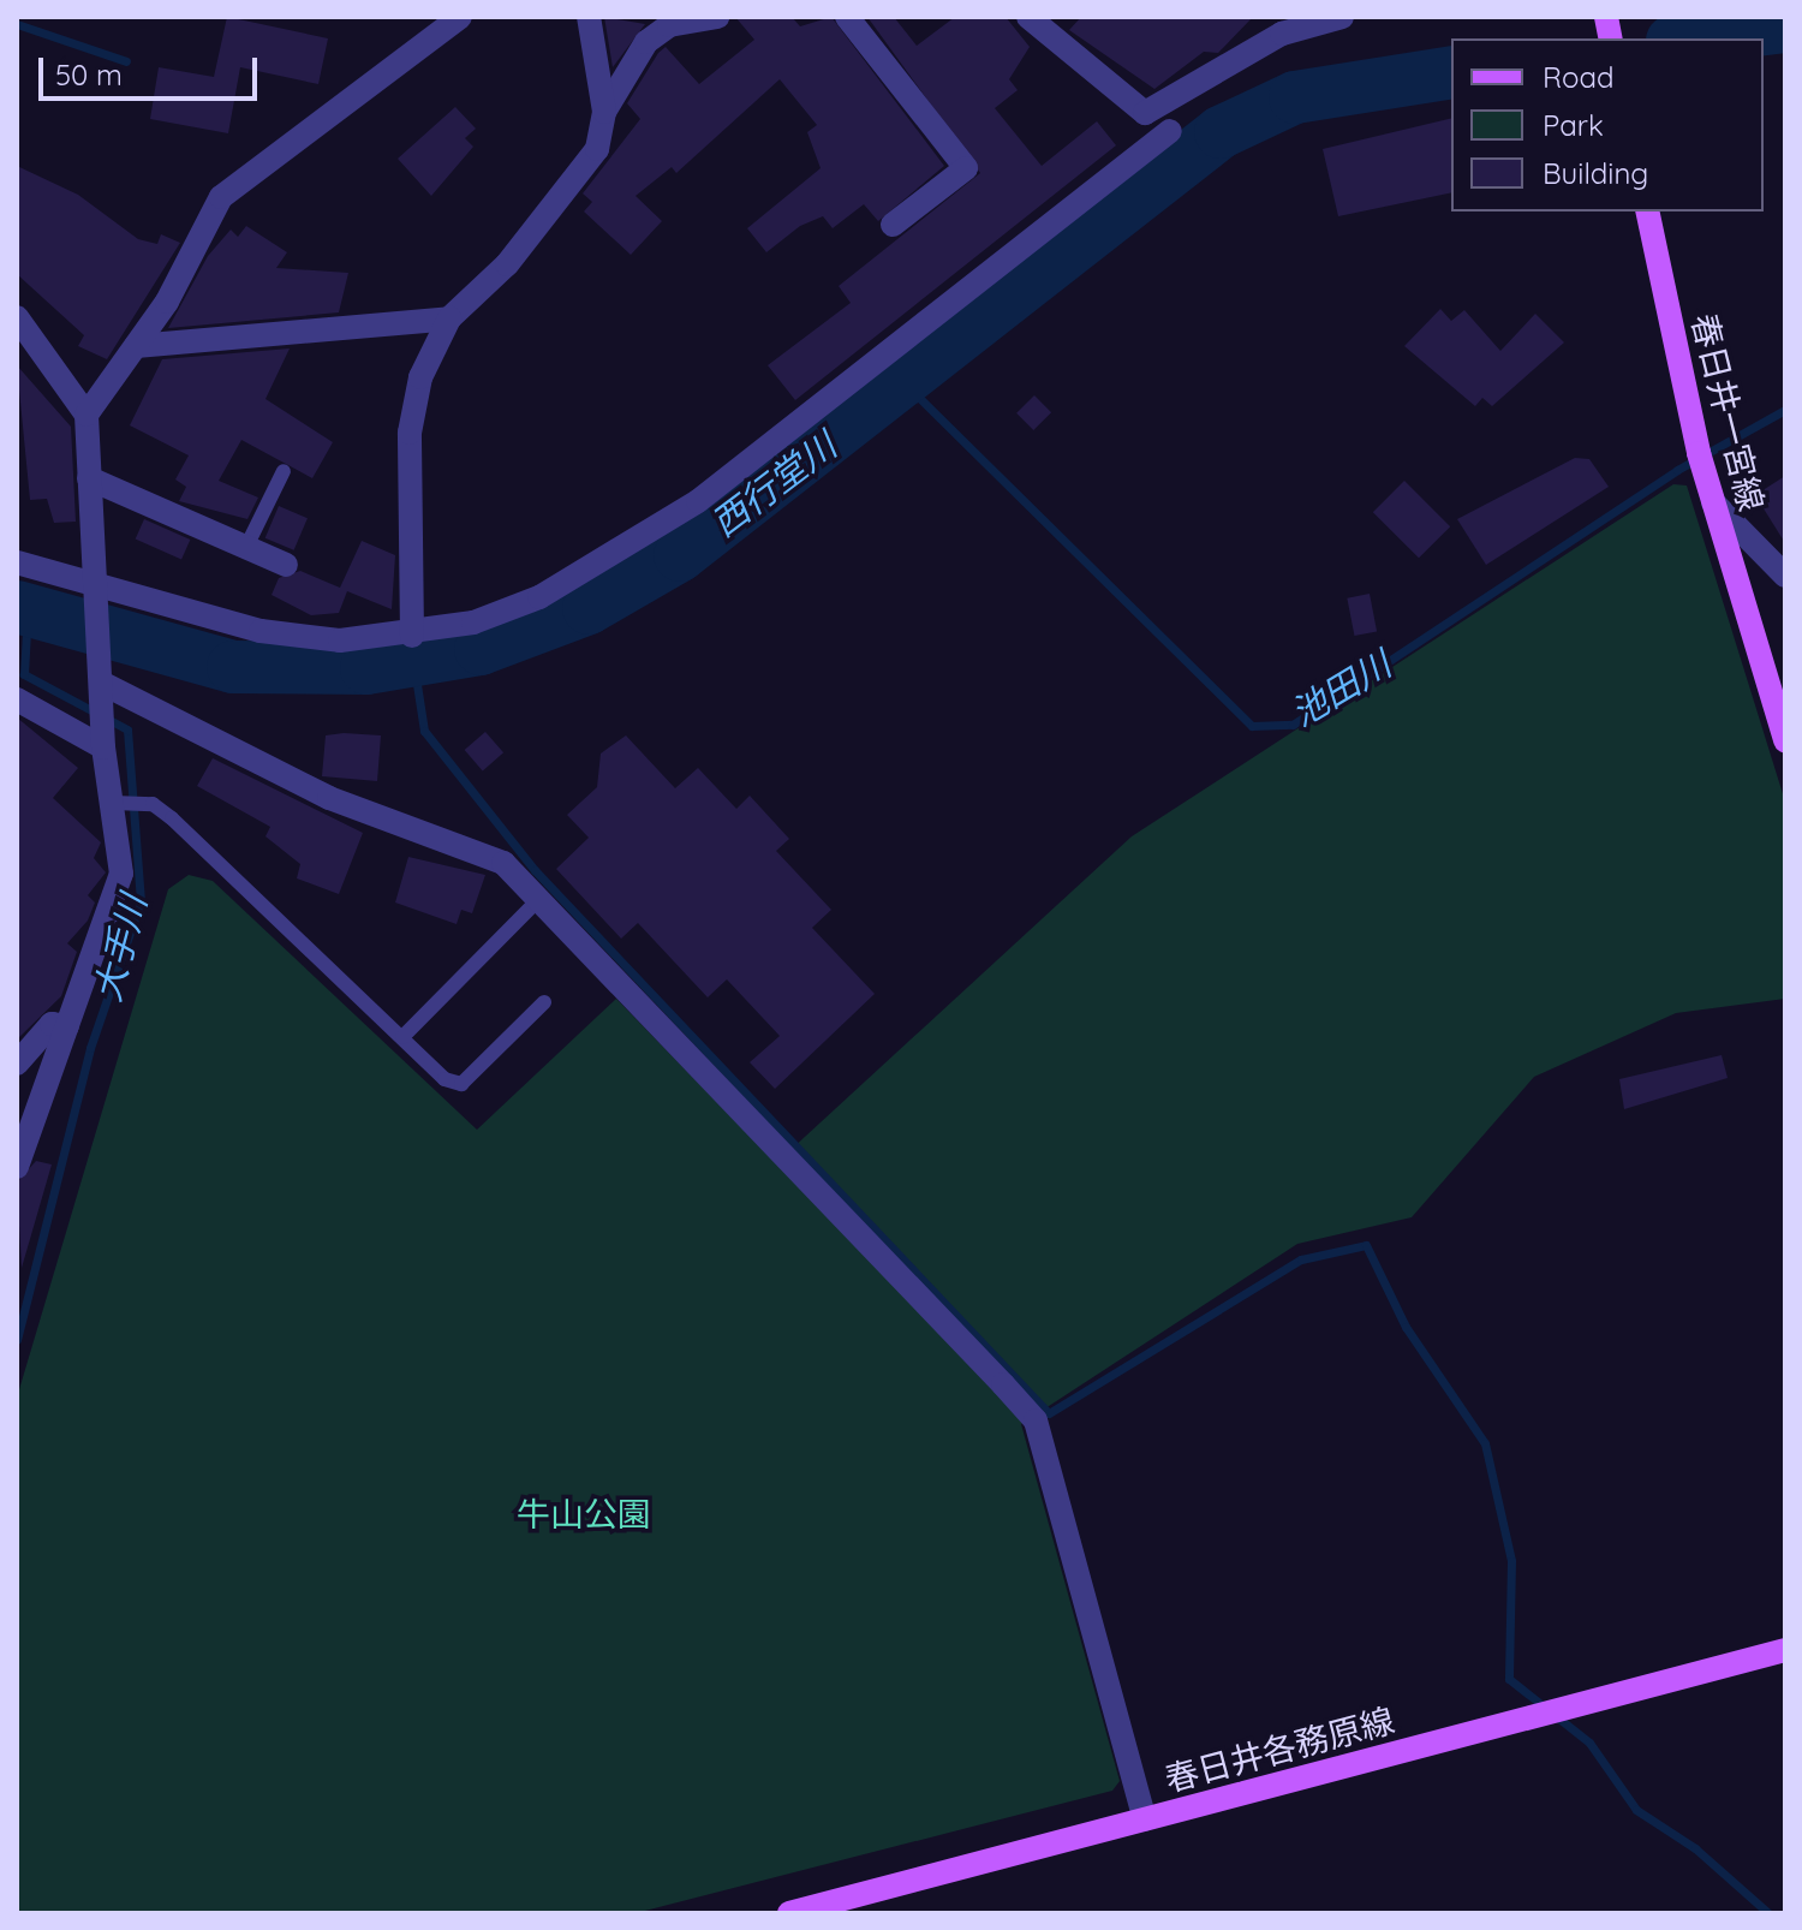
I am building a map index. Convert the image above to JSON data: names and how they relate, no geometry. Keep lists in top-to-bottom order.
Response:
{
  "streets": {
    "main road": ["春日井一宮線", "春日井各務原線"]
  },
  "water": ["西行堂川", "池田川", "大手川"],
  "parks": ["牛山公園"],
  "legend": ["Road", "Park", "Building"],
  "scale_bar": "50 m"
}
